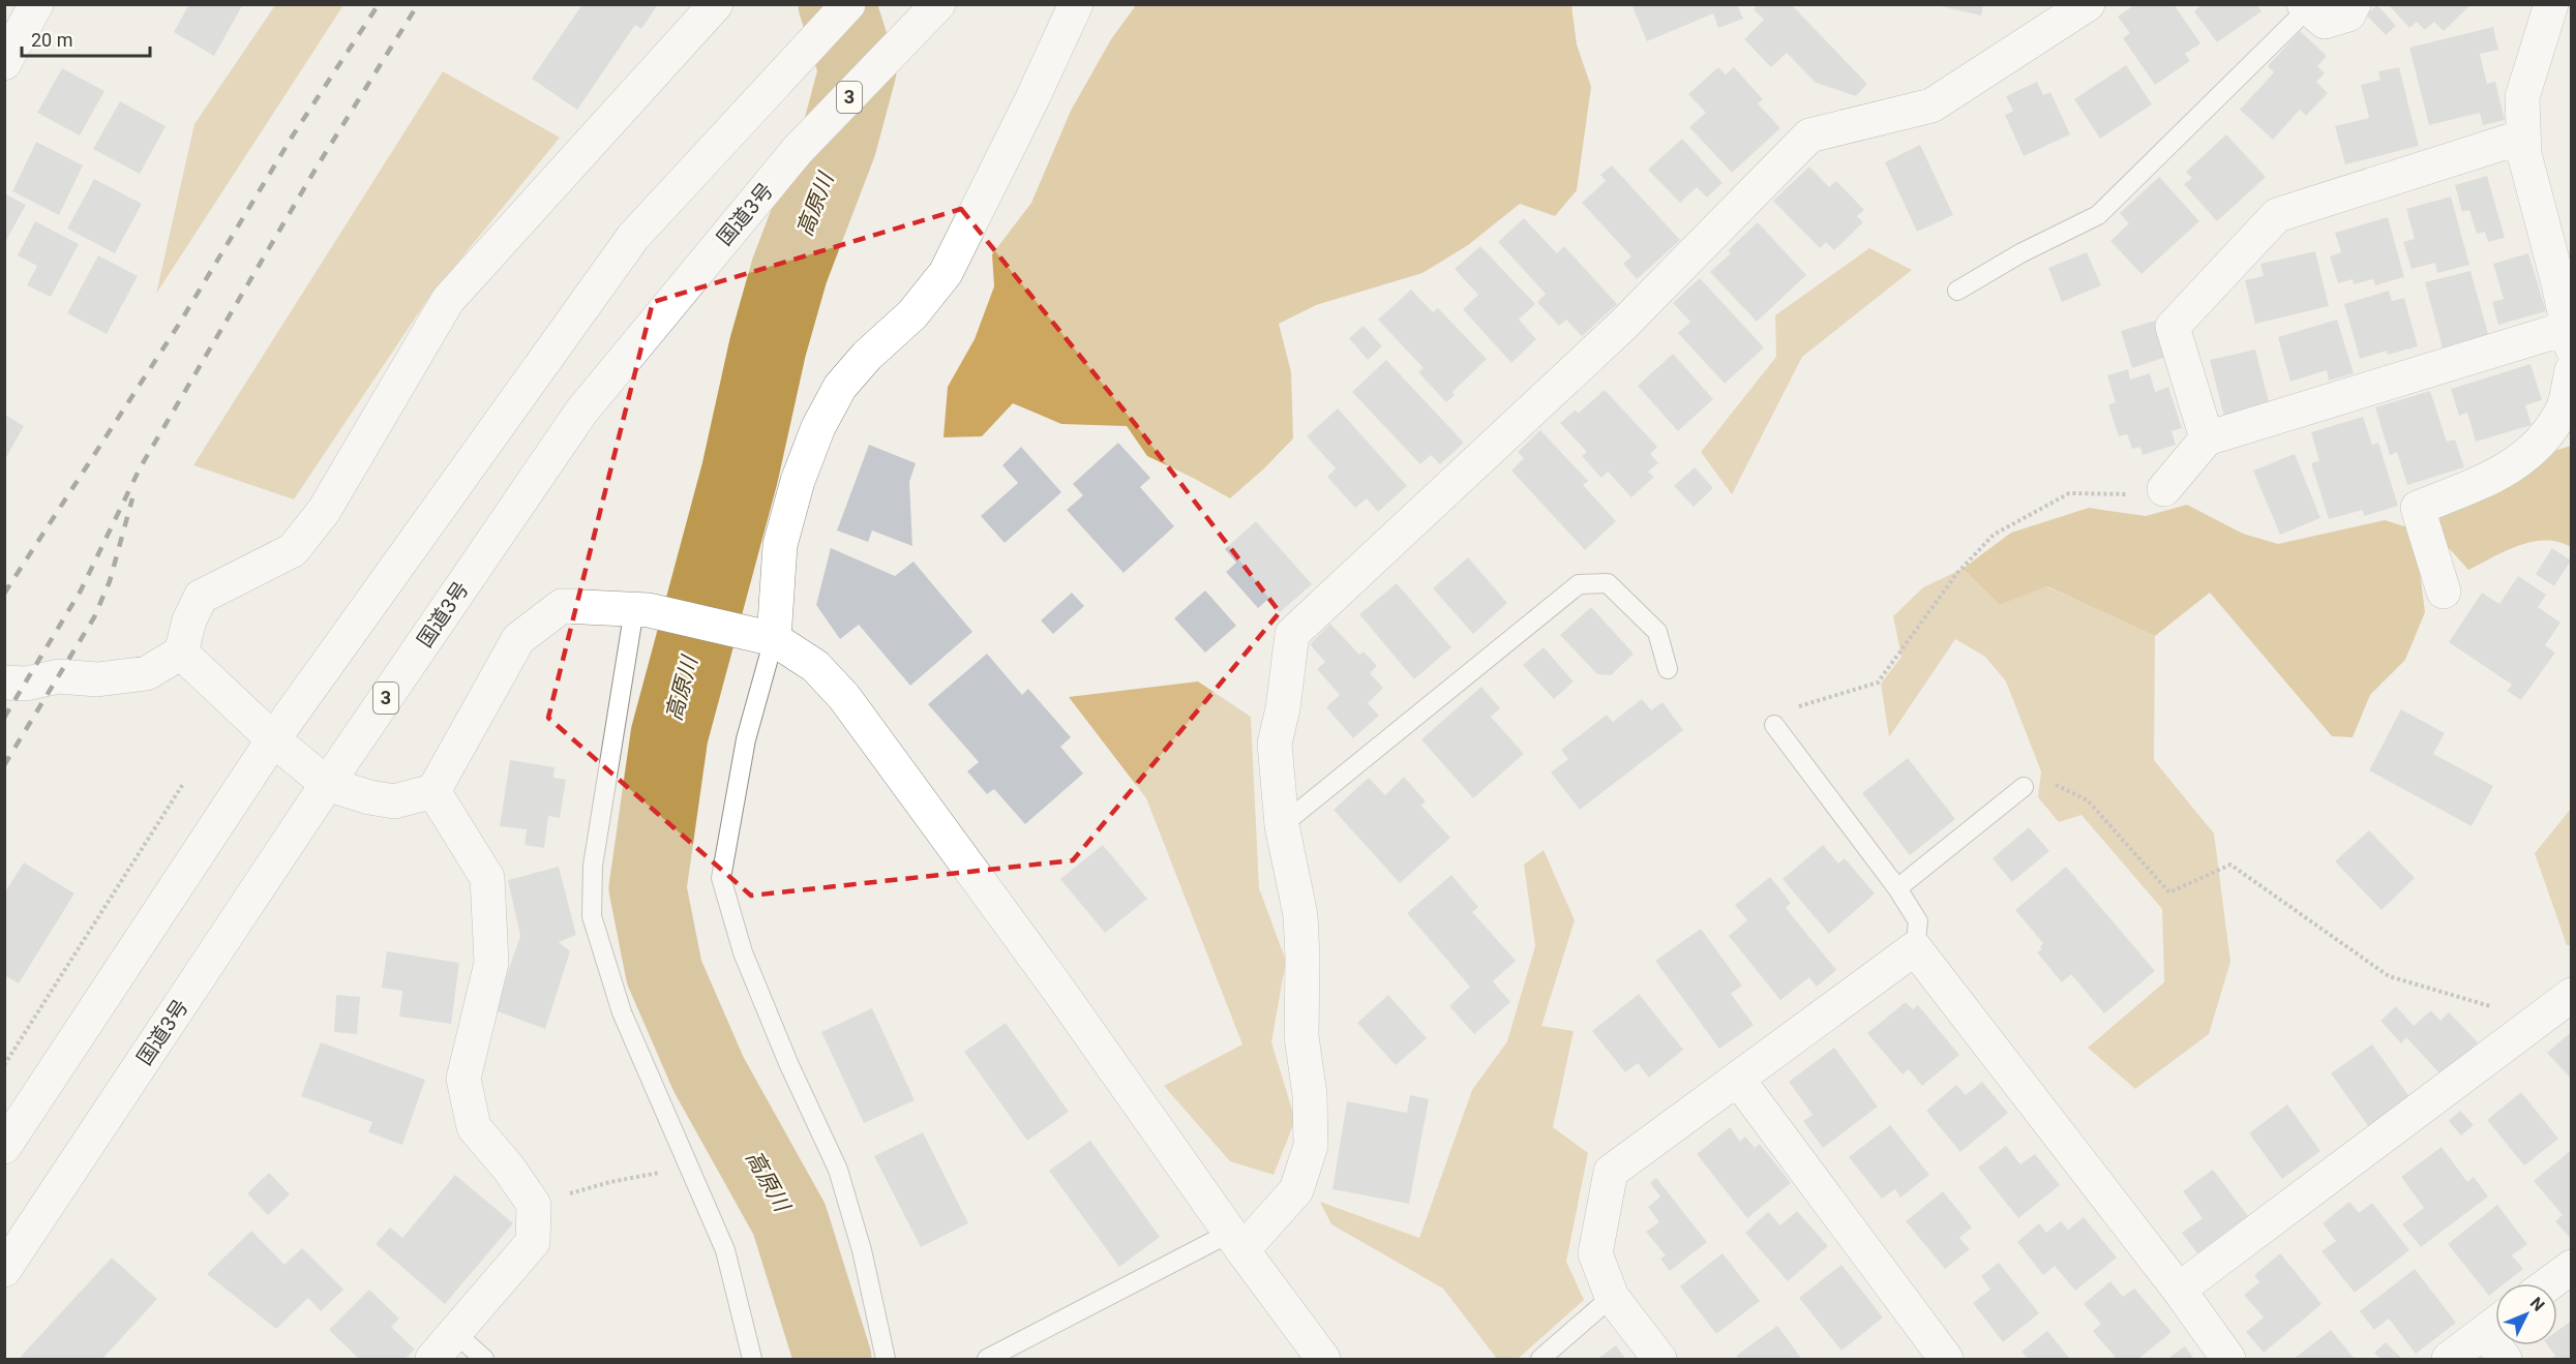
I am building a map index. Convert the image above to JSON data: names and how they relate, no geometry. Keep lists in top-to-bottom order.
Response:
{
  "streets": {
    "main road": ["3", "国道3号"]
  },
  "water": ["高原川"],
  "scale_bar": "20 m",
  "north": "top right"
}
